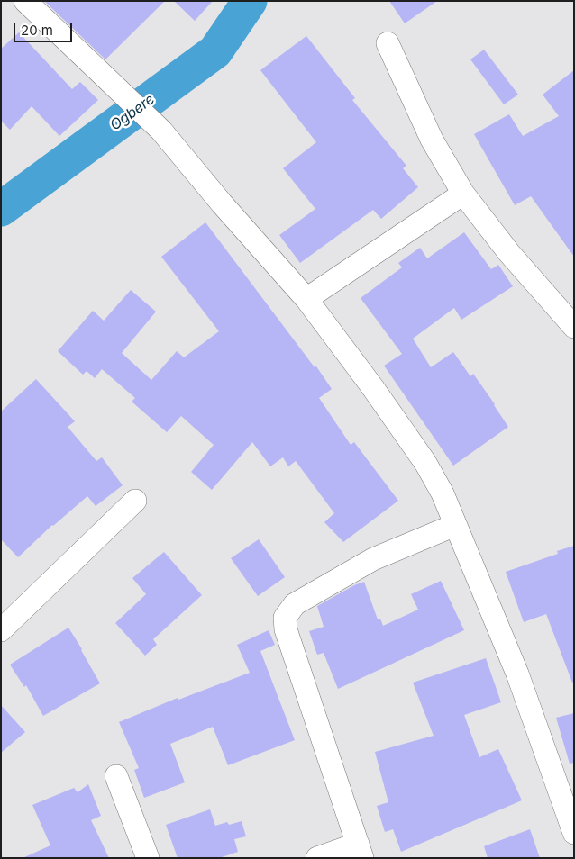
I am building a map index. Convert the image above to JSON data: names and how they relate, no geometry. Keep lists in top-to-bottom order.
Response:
{
  "water": ["Ogbere"],
  "scale_bar": "20 m"
}
